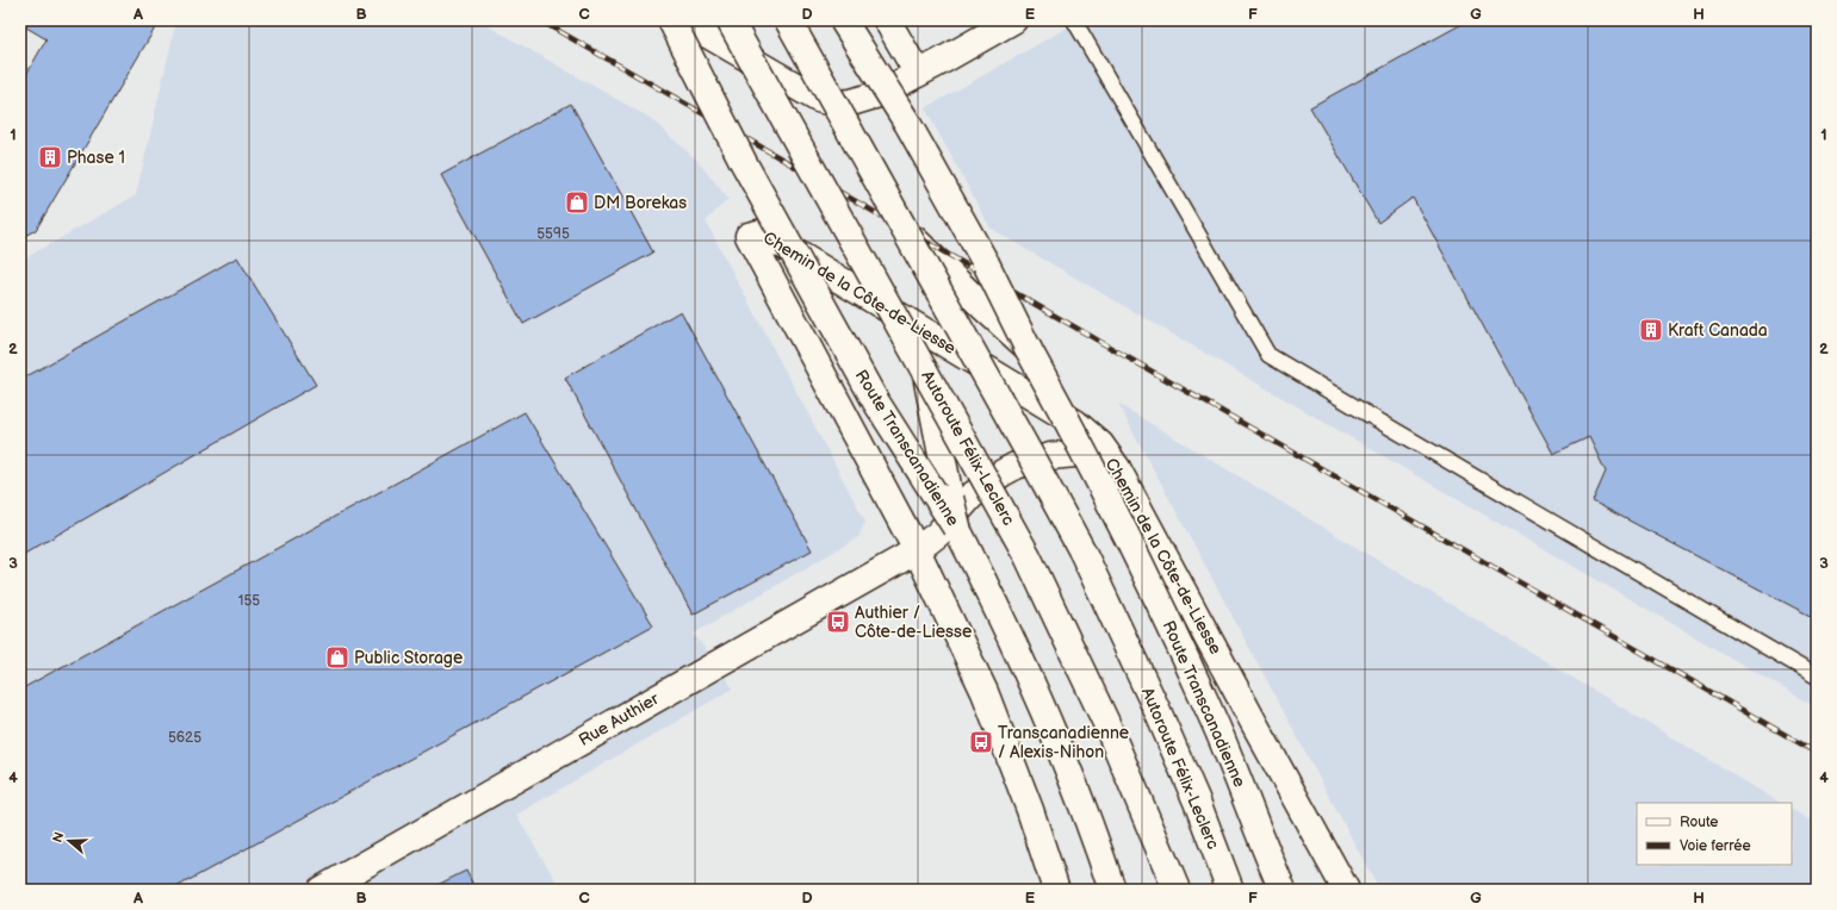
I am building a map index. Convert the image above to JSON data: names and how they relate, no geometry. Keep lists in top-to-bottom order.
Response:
{
  "streets": {
    "main road": [
      "Chemin de la Côte-de-Liesse",
      "Route Transcanadienne",
      "Autoroute Félix-Leclerc",
      "Rue Authier"
    ]
  },
  "crossings": [
    ["Chemin de la Côte-de-Liesse", "Rue Authier"]
  ],
  "places": {
    "building": ["Phase 1", "Kraft Canada"],
    "shop": ["DM Borekas", "Public Storage"],
    "bus stop": ["Authier / Côte-de-Liesse", "Transcanadienne / Alexis-Nihon"]
  },
  "house_numbers": ["5595", "155", "5625"],
  "legend": ["Route", "Voie ferrée"],
  "north": "left",
  "grid": {
    "columns": [
      "A",
      "B",
      "C",
      "D",
      "E",
      "F",
      "G",
      "H"
    ],
    "rows": [
      "1",
      "2",
      "3",
      "4"
    ]
  }
}
